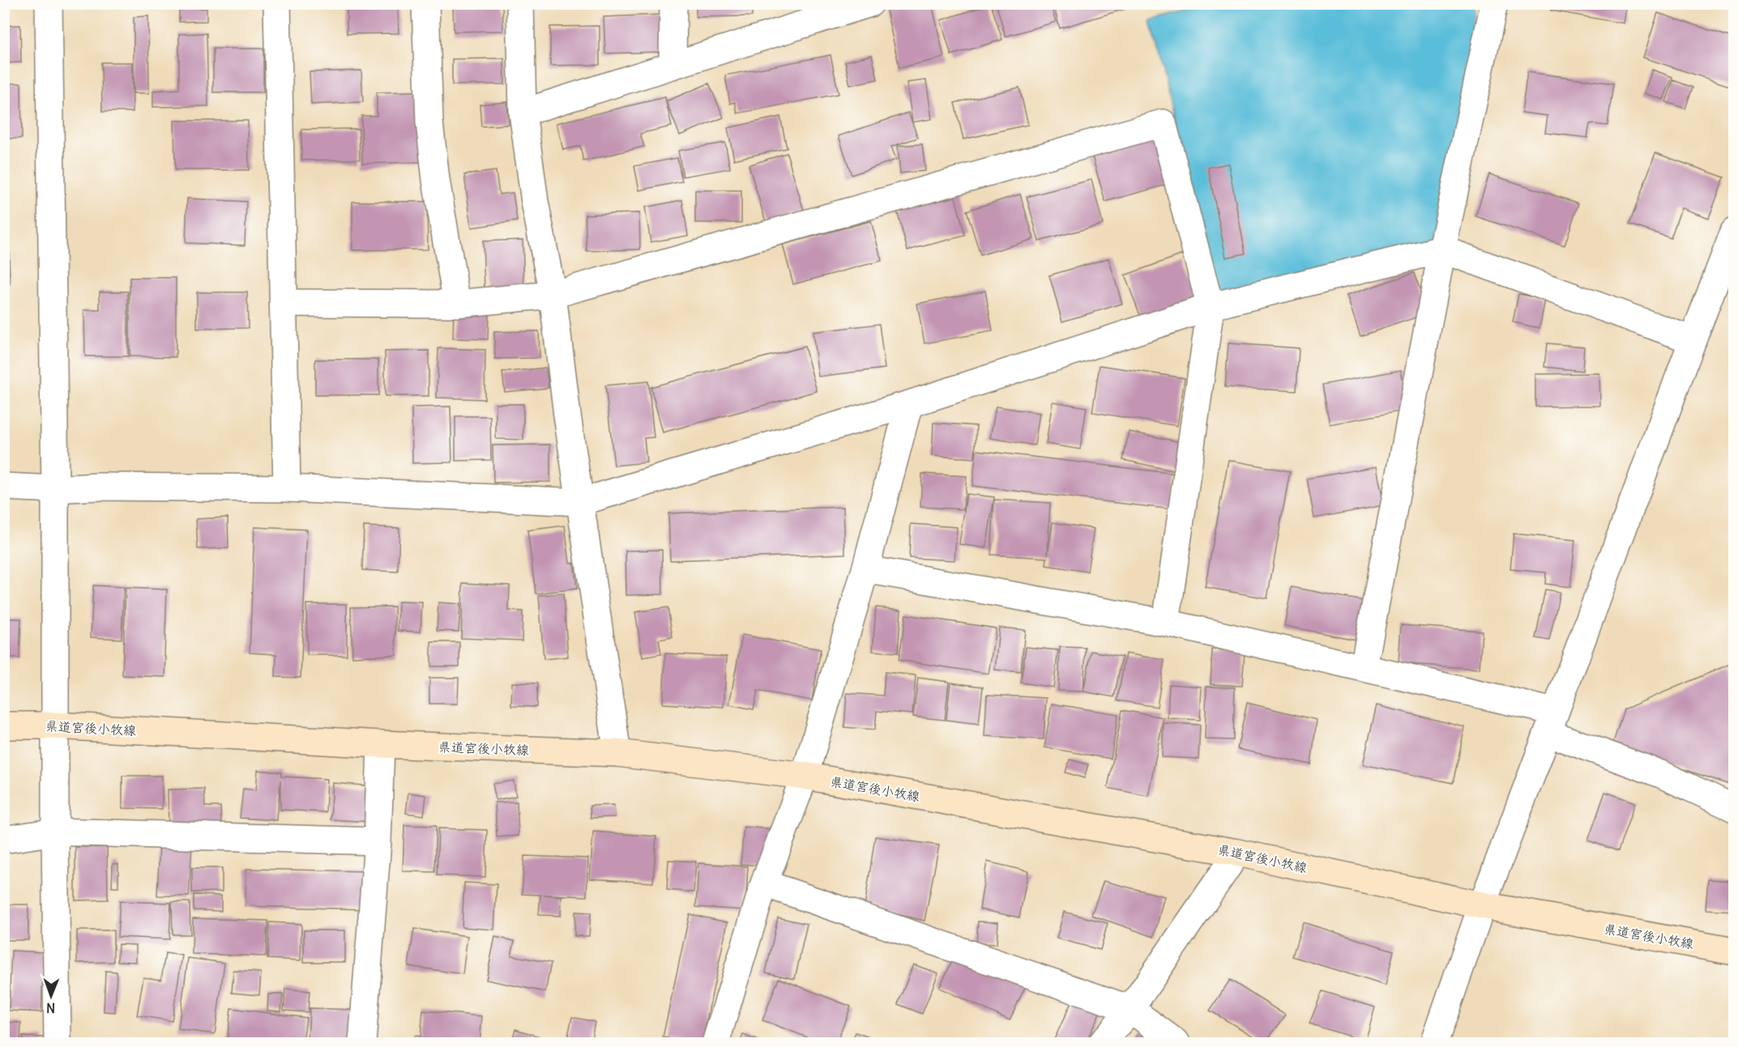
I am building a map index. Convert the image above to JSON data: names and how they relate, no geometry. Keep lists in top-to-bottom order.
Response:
{
  "streets": {
    "main road": ["県道宮後小牧線"]
  },
  "north": "bottom"
}
